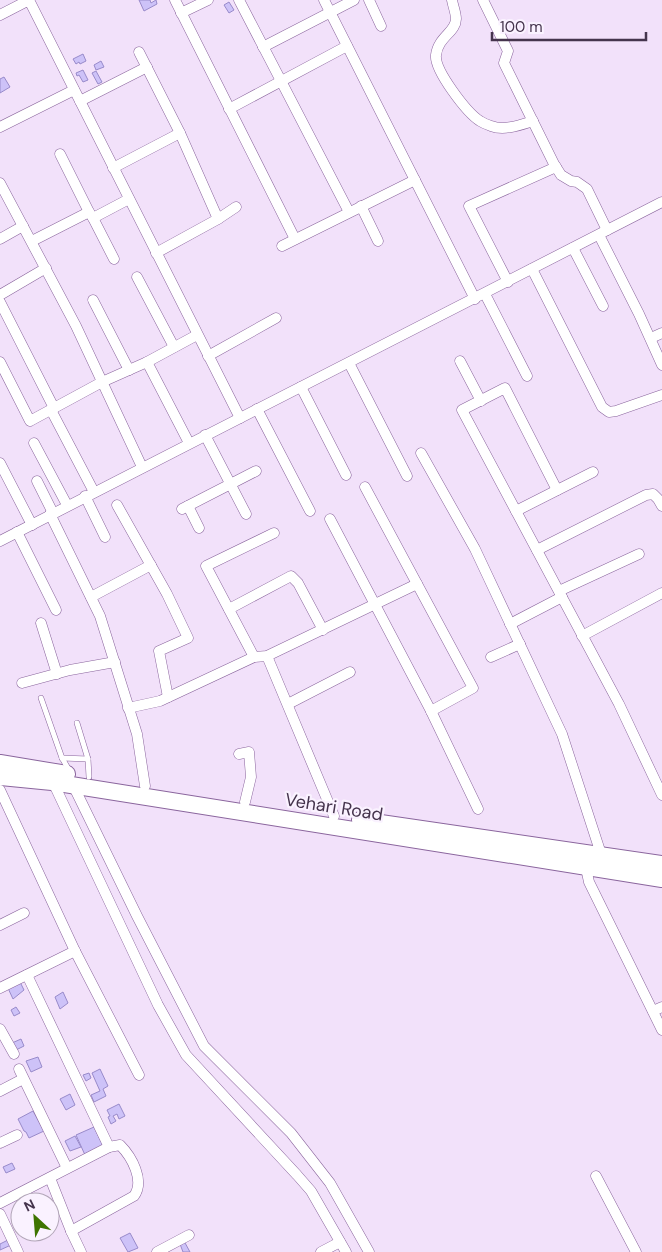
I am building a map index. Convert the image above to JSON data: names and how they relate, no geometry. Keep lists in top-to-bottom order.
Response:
{
  "streets": {
    "main road": ["Vehari Road"]
  },
  "scale_bar": "100 m",
  "north": "top left"
}
